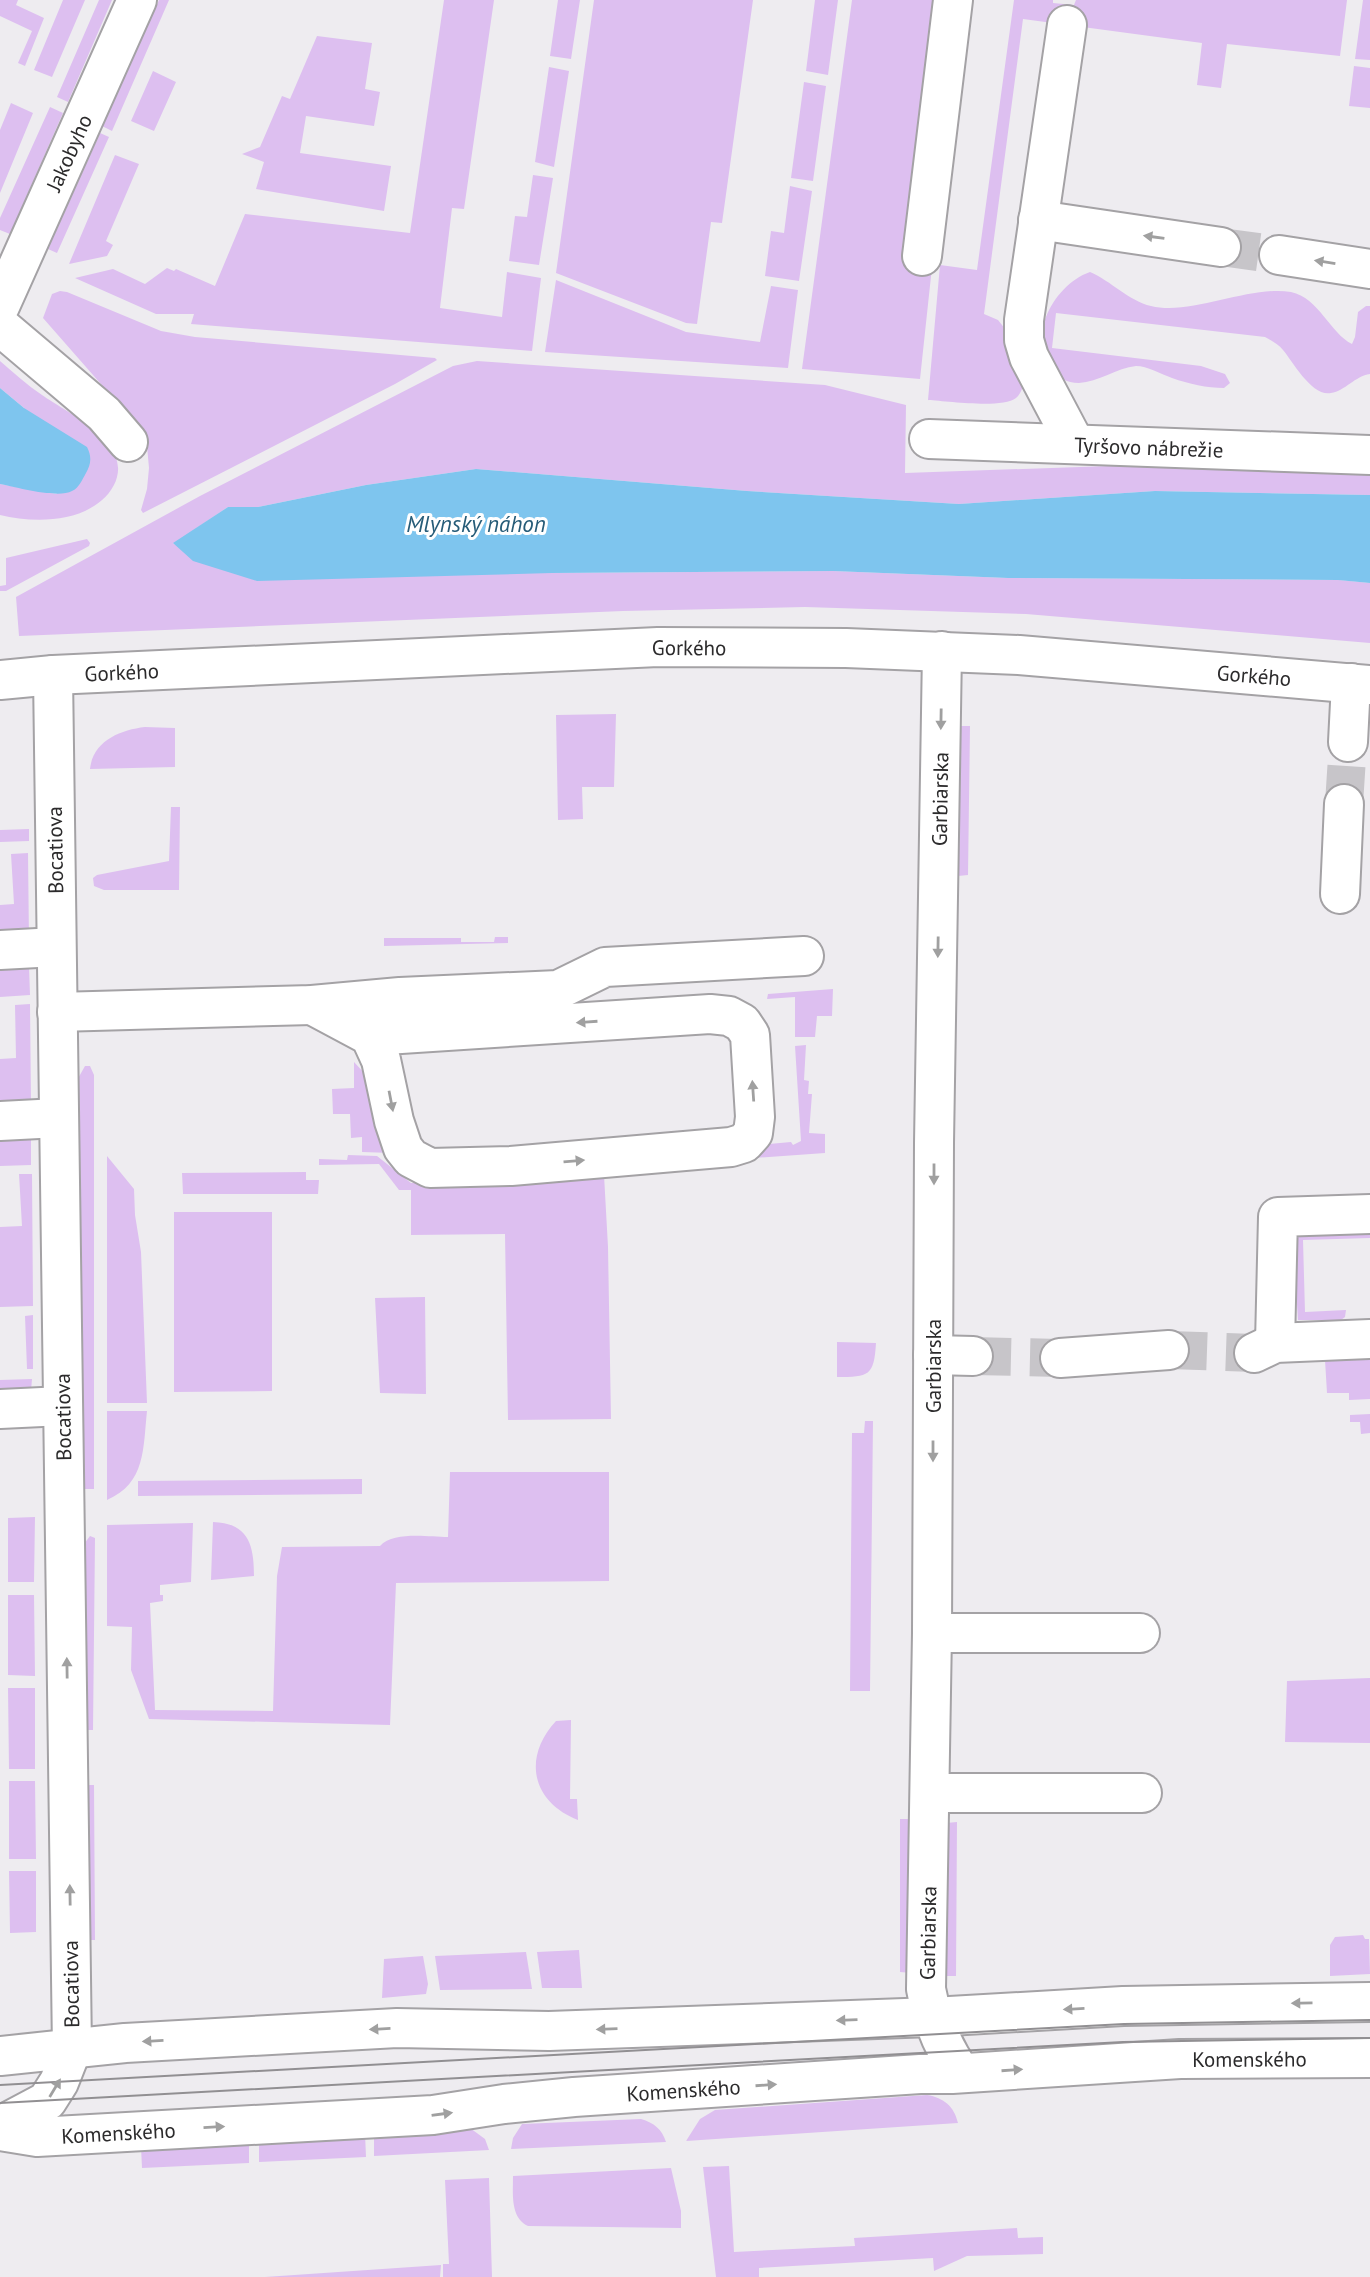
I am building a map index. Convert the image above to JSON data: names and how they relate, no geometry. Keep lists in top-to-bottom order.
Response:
{
  "streets": {
    "street": [
      "Jakobyho",
      "Tyršovo nábrežie",
      "Gorkého",
      "Garbiarska",
      "Bocatiova",
      "Komenského"
    ]
  },
  "crossings": [
    ["Gorkého", "Garbiarska"],
    ["Gorkého", "Bocatiova"],
    ["Garbiarska", "Komenského"]
  ],
  "one_way": ["Garbiarska", "Bocatiova"],
  "water": ["Mlynský náhon"]
}
